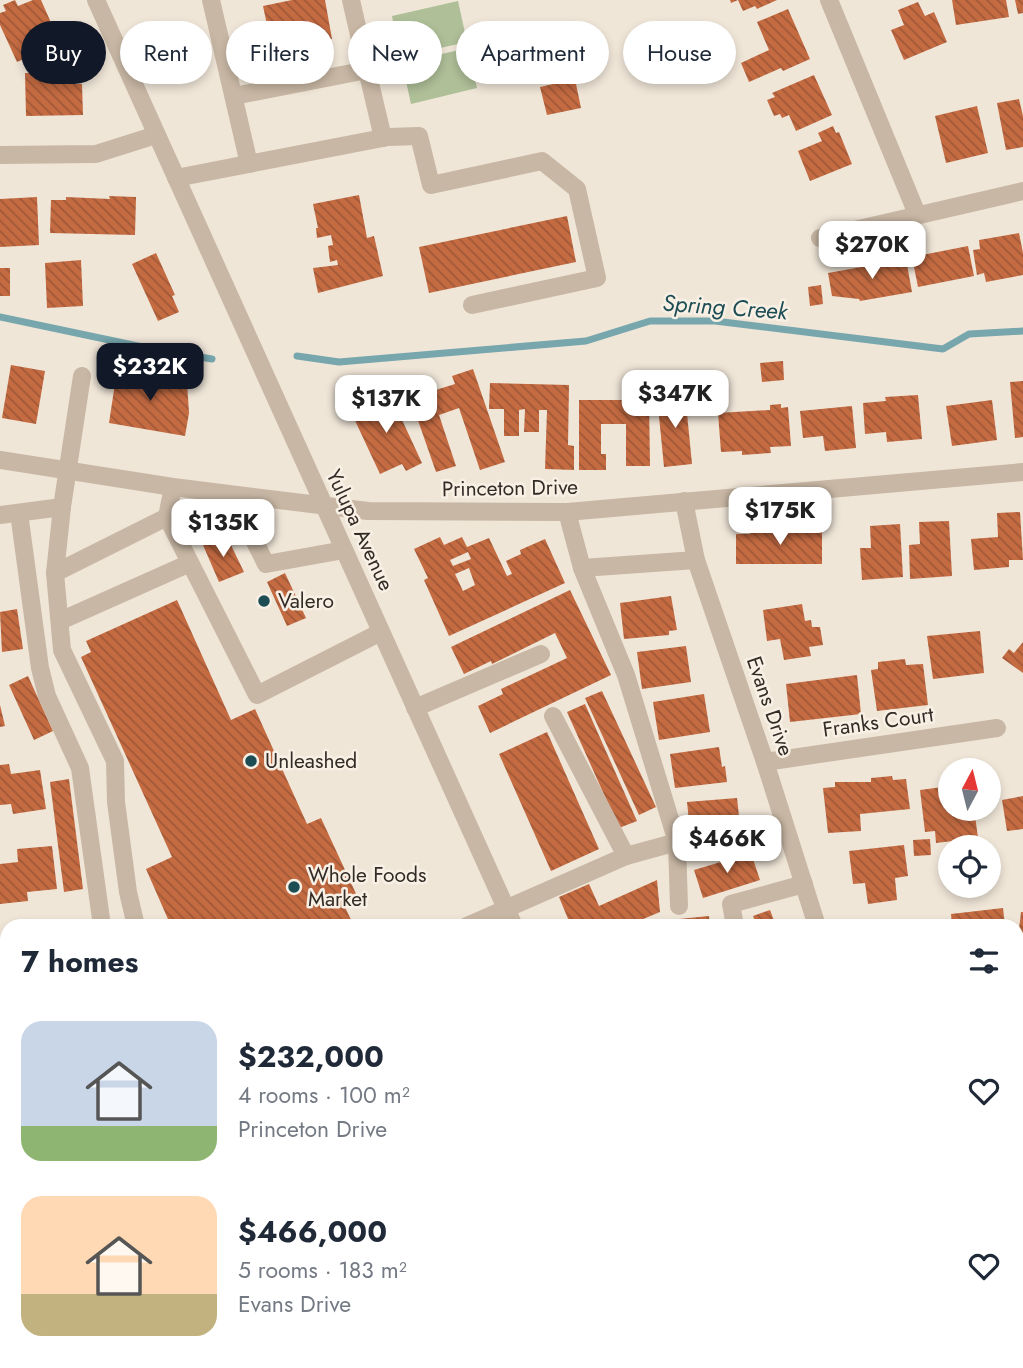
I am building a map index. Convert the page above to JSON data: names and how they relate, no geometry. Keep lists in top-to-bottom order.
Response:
{
  "streets": {
    "street": [
      "Princeton Drive",
      "Yulupa Avenue",
      "Evans Drive",
      "Franks Court"
    ]
  },
  "crossings": [
    ["Princeton Drive", "Yulupa Avenue"],
    ["Princeton Drive", "Evans Drive"],
    ["Evans Drive", "Franks Court"]
  ],
  "water": ["Spring Creek"],
  "places": ["Valero", "Unleashed", "Whole Foods Market"],
  "north": "top",
  "page": {
    "chip": [
      "Buy",
      "Rent",
      "Filters",
      "New",
      "Apartment",
      "House"
    ],
    "price": [
      "$270K",
      "$232K",
      "$347K",
      "$137K",
      "$175K",
      "$135K",
      "$466K"
    ],
    "heading": "7 homes",
    "list": [
      {
        "name": "$232,000",
        "note": "4 rooms · 100 m² · Princeton Drive"
      },
      {
        "name": "$466,000",
        "note": "5 rooms · 183 m² · Evans Drive"
      }
    ]
  }
}
